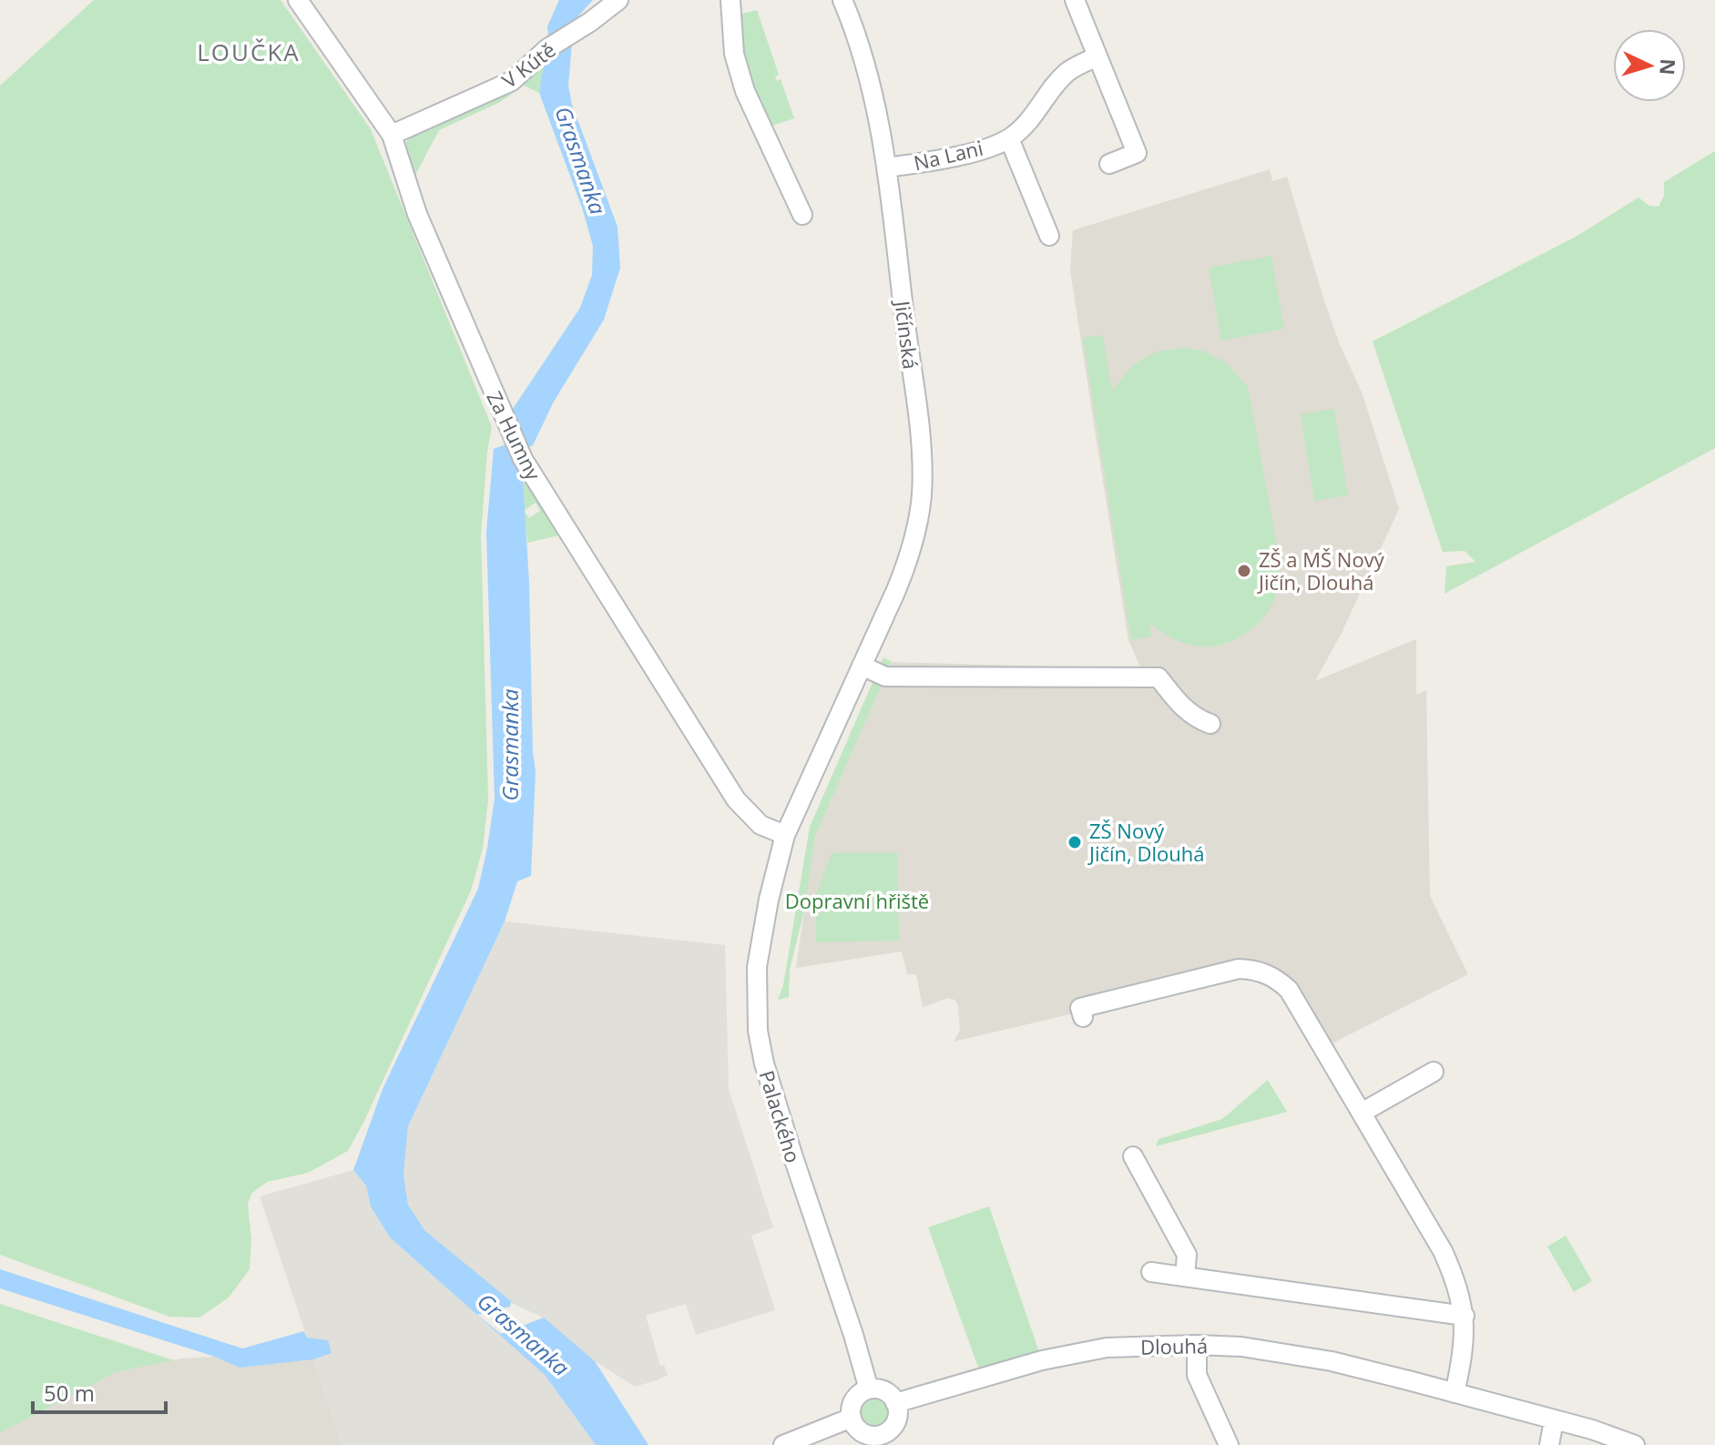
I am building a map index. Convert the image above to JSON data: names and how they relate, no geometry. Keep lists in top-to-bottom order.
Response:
{
  "streets": {
    "street": [
      "V Kútě",
      "Na Lani",
      "Jičínská",
      "Za Humny",
      "Palackého",
      "Dlouhá"
    ]
  },
  "crossings": [
    ["V Kútě", "Za Humny"],
    ["Na Lani", "Jičínská"],
    ["Jičínská", "Za Humny"],
    ["Jičínská", "Palackého"],
    ["Za Humny", "Palackého"],
    ["Palackého", "Dlouhá"]
  ],
  "districts": ["LOUČKA"],
  "water": ["Grasmanka"],
  "parks": ["Dopravní hřiště"],
  "places": ["ZŠ a MŠ Nový Jičín, Dlouhá", "ZŠ Nový Jičín, Dlouhá"],
  "scale_bar": "50 m",
  "north": "right"
}
